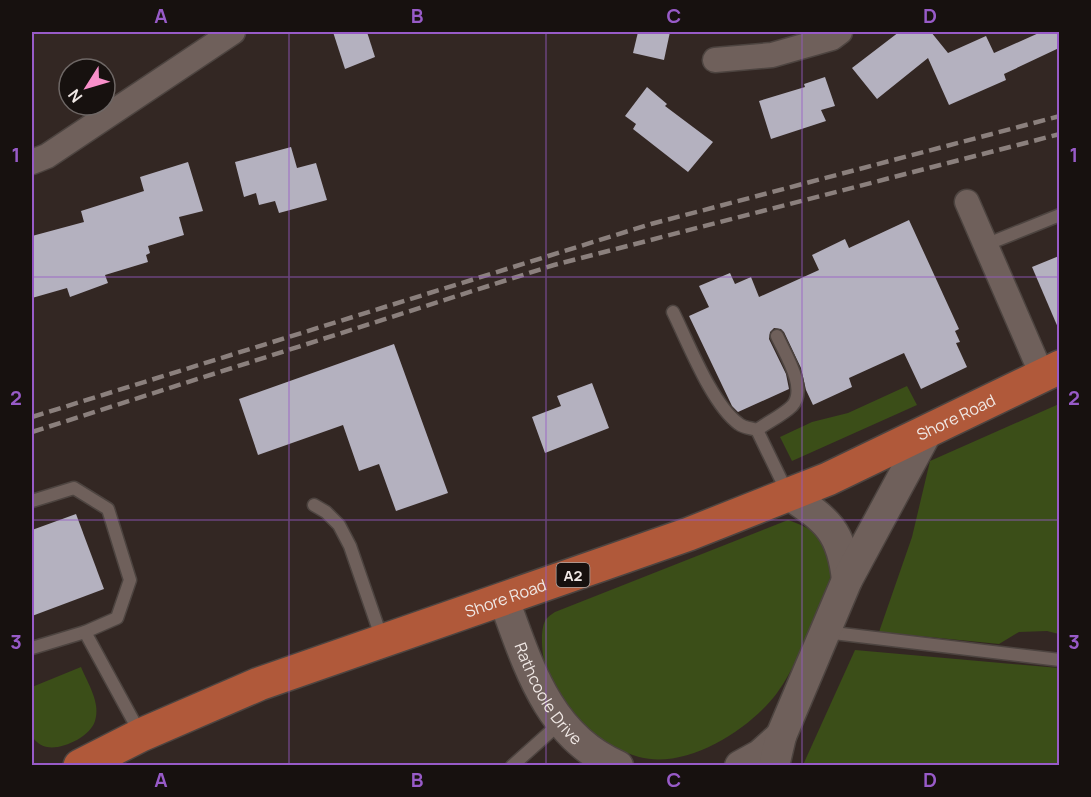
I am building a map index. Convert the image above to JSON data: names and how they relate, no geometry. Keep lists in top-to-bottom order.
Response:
{
  "streets": {
    "main road": ["Shore Road", "A2"],
    "street": ["Rathcoole Drive"]
  },
  "crossings": [
    ["Shore Road", "Rathcoole Drive"]
  ],
  "north": "bottom left",
  "grid": {
    "columns": [
      "A",
      "B",
      "C",
      "D"
    ],
    "rows": ["1", "2", "3"]
  }
}
